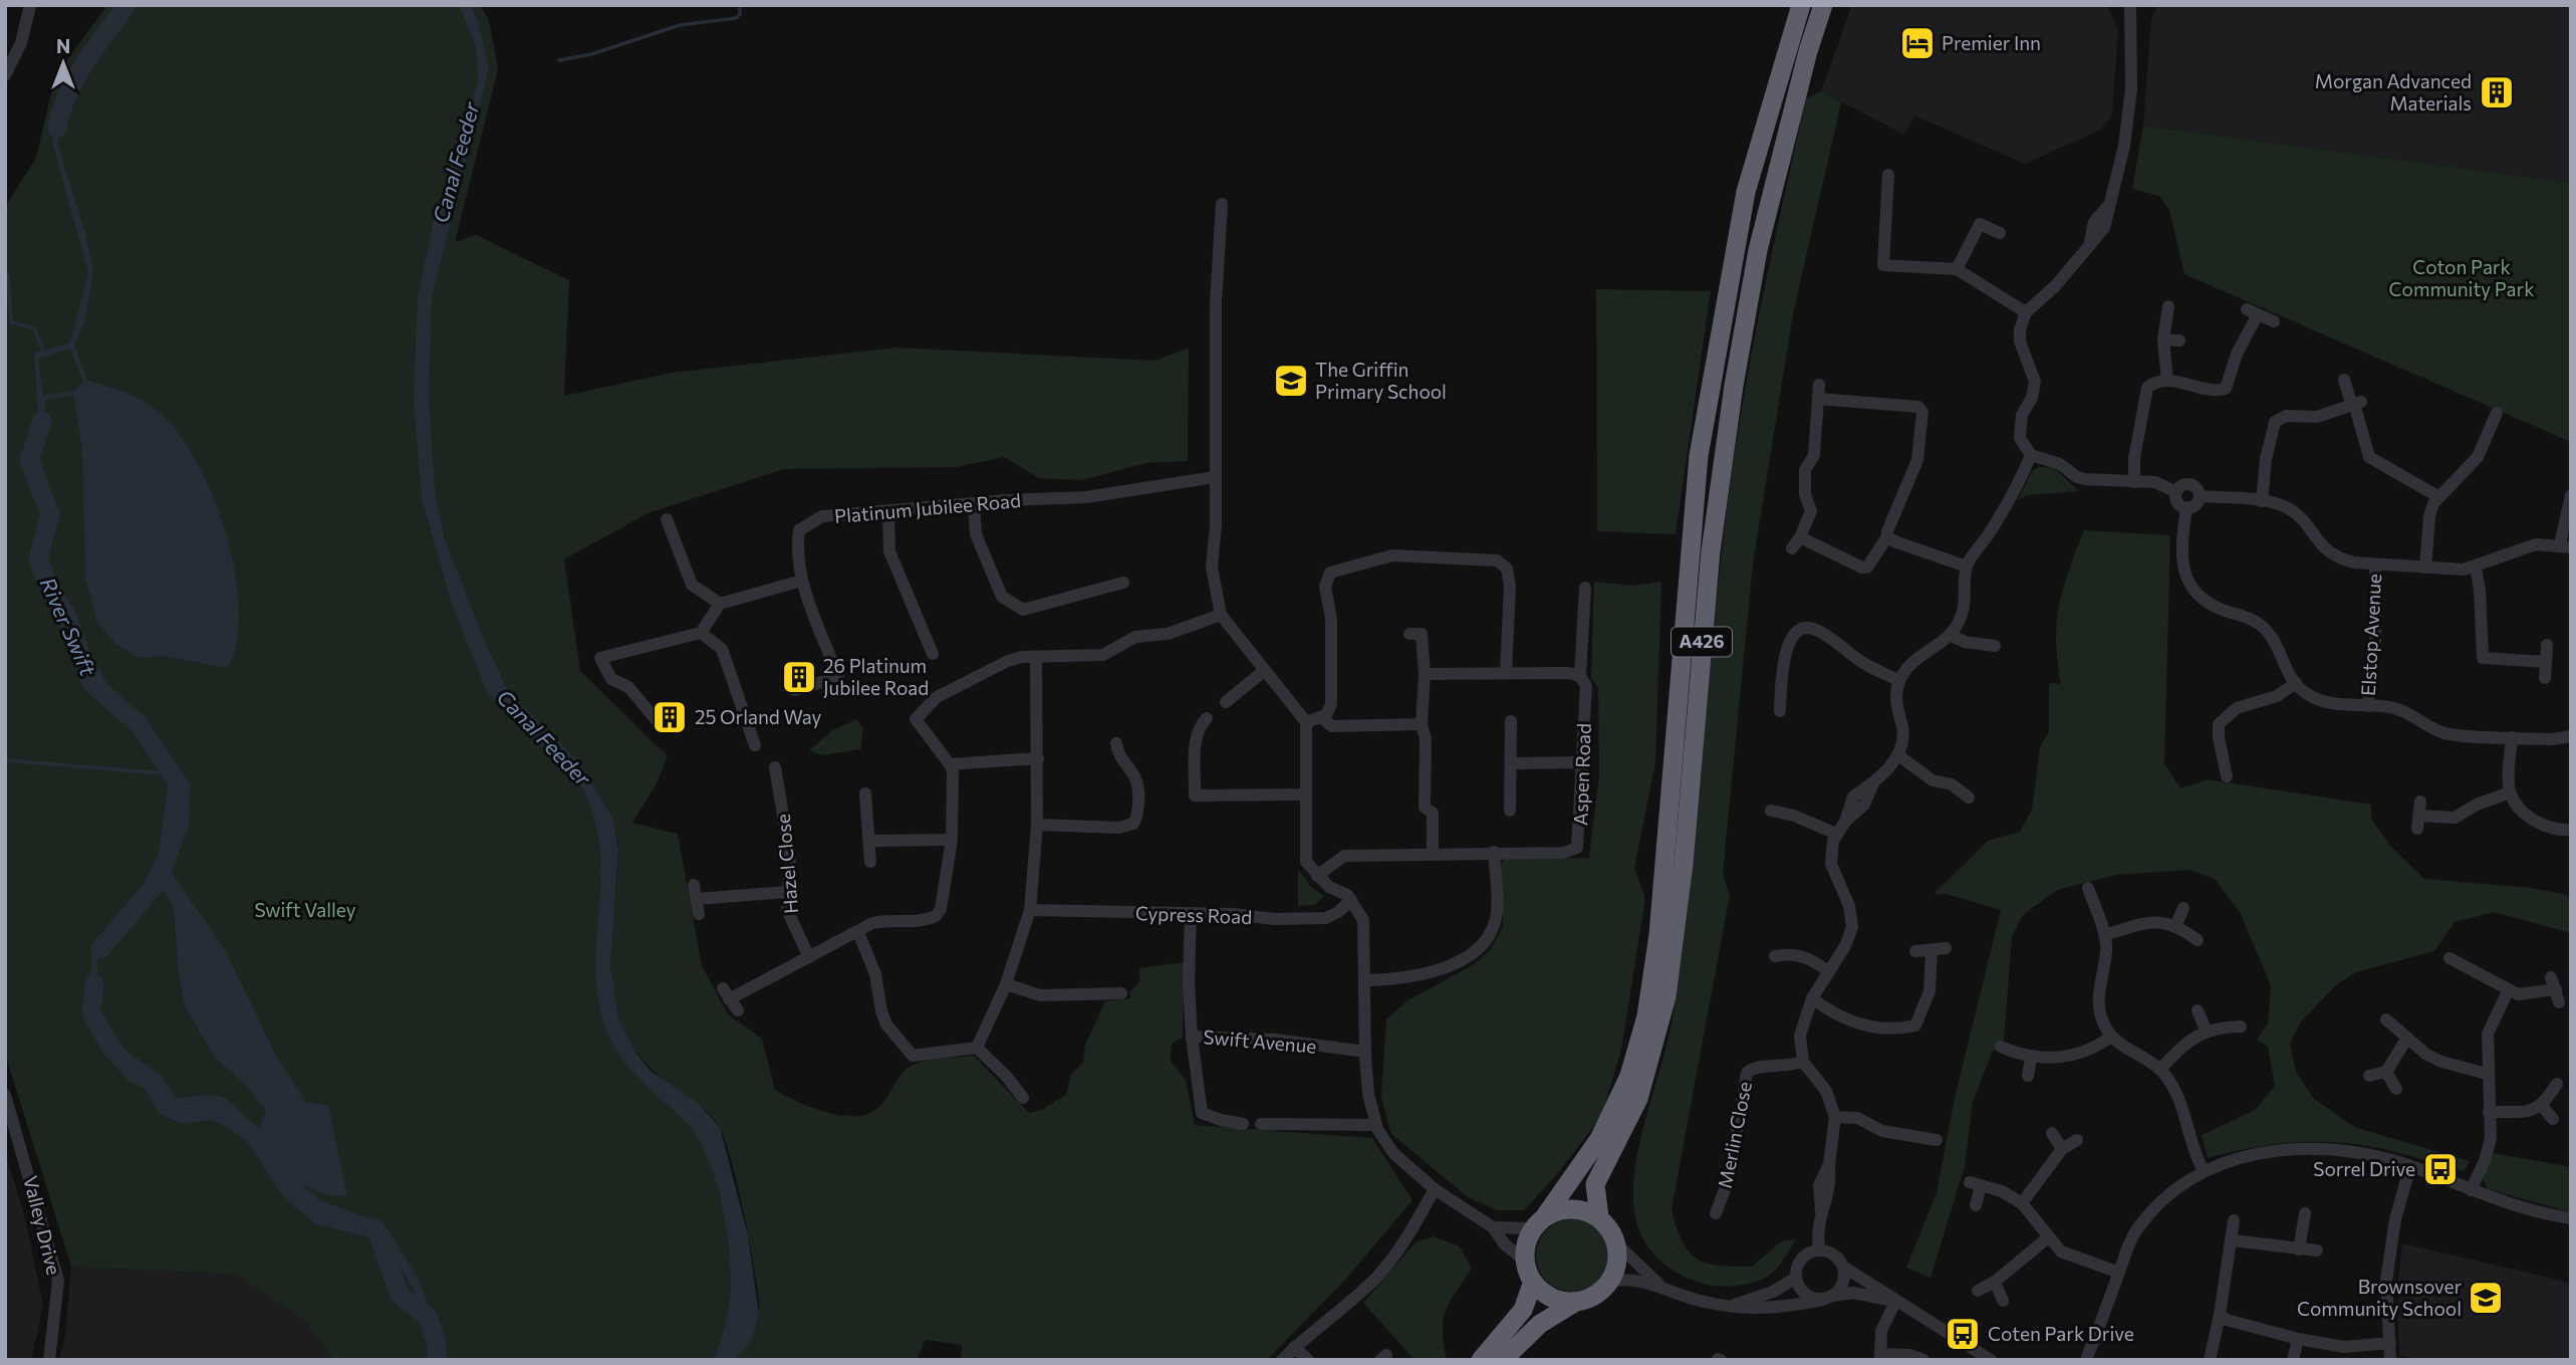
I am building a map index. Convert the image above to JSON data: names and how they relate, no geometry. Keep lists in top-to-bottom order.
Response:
{
  "streets": {
    "highway": ["A426"],
    "street": [
      "Platinum Jubilee Road",
      "Elstop Avenue",
      "Aspen Road",
      "Hazel Close",
      "Cypress Road",
      "Swift Avenue",
      "Merlin Close",
      "Valley Drive"
    ]
  },
  "crossings": [
    ["Cypress Road", "Swift Avenue"]
  ],
  "water": ["Canal Feeder", "River Swift"],
  "parks": ["Coton Park Community Park", "Swift Valley"],
  "places": {
    "hotel": ["Premier Inn"],
    "building": ["Morgan Advanced Materials", "26 Platinum Jubilee Road", "25 Orland Way"],
    "school or university": ["The Griffin Primary School", "Brownsover Community School"],
    "bus stop": ["Sorrel Drive", "Coten Park Drive"]
  },
  "north": "top"
}
